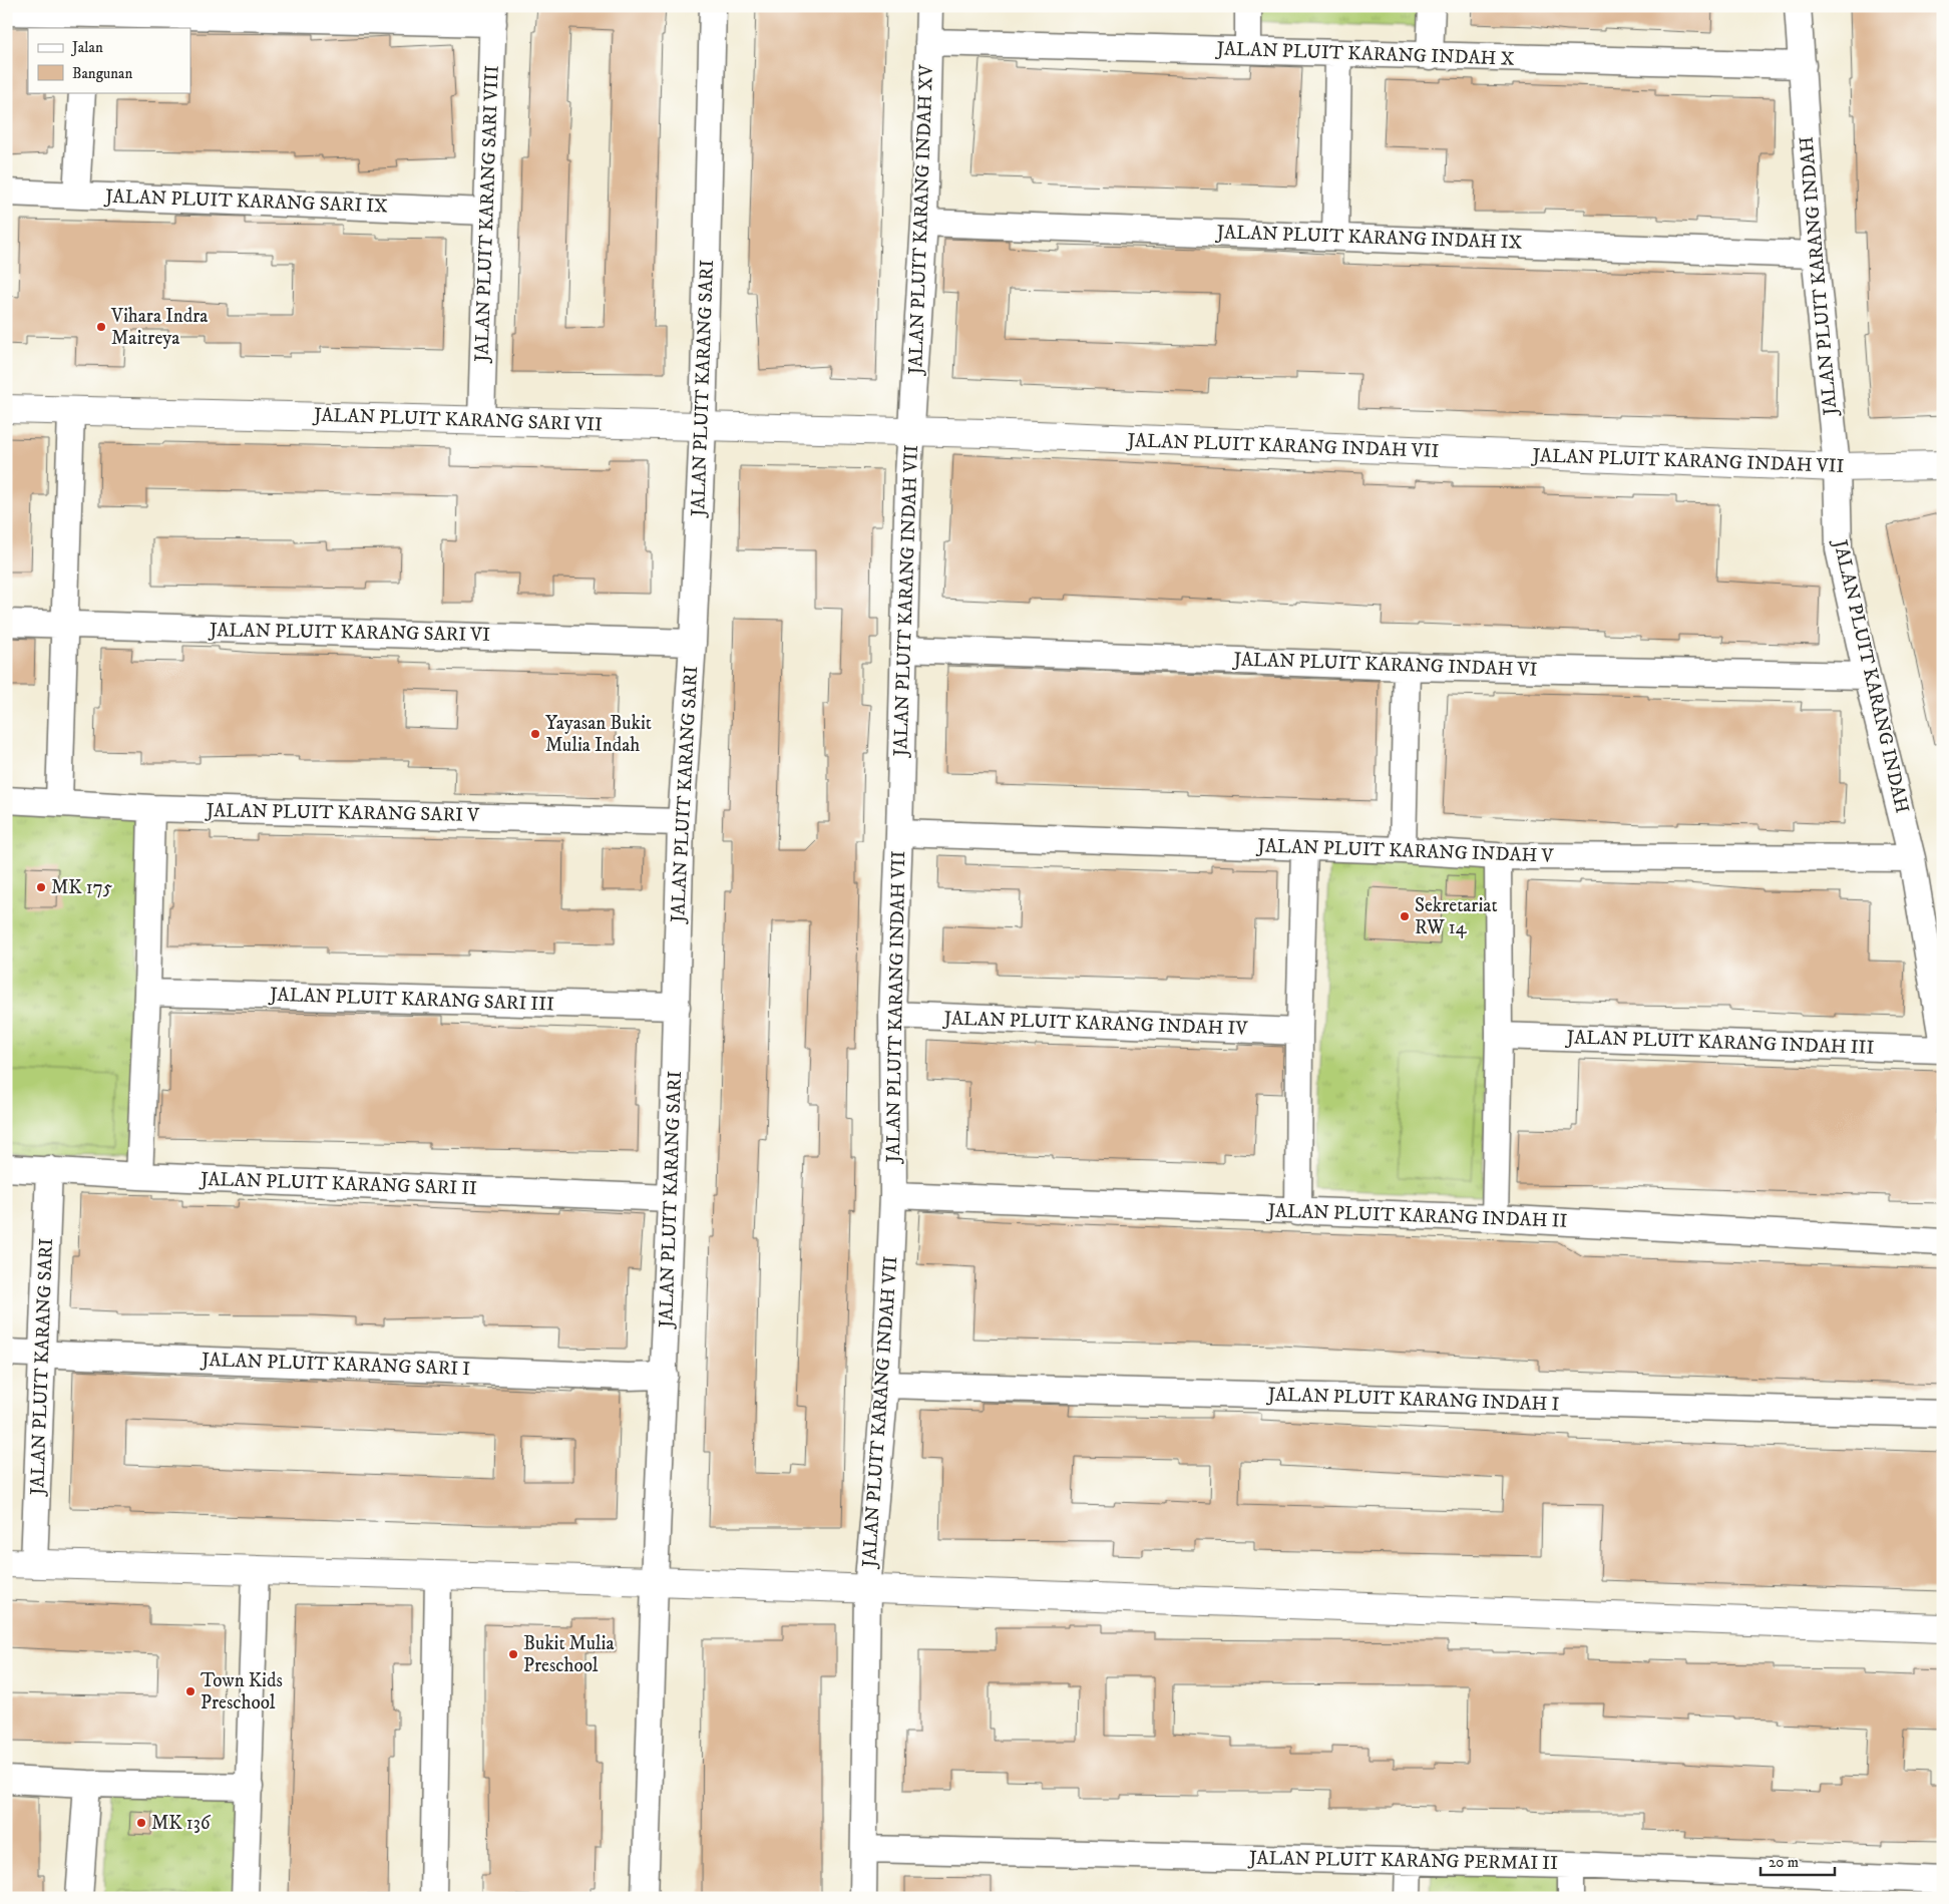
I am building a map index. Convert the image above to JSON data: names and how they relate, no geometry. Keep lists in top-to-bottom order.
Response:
{
  "streets": {
    "street": [
      "JALAN PLUIT KARANG INDAH X",
      "JALAN PLUIT KARANG SARI IX",
      "JALAN PLUIT KARANG SARI VIII",
      "JALAN PLUIT KARANG INDAH XV",
      "JALAN PLUIT KARANG INDAH IX",
      "JALAN PLUIT KARANG INDAH",
      "JALAN PLUIT KARANG SARI",
      "JALAN PLUIT KARANG SARI VII",
      "JALAN PLUIT KARANG INDAH VII",
      "JALAN PLUIT KARANG SARI VI",
      "JALAN PLUIT KARANG INDAH VI",
      "JALAN PLUIT KARANG SARI V",
      "JALAN PLUIT KARANG INDAH V",
      "JALAN PLUIT KARANG SARI III",
      "JALAN PLUIT KARANG INDAH IV",
      "JALAN PLUIT KARANG INDAH III",
      "JALAN PLUIT KARANG SARI II",
      "JALAN PLUIT KARANG INDAH II",
      "JALAN PLUIT KARANG SARI I",
      "JALAN PLUIT KARANG INDAH I",
      "JALAN PLUIT KARANG PERMAI II"
    ]
  },
  "crossings": [
    ["JALAN PLUIT KARANG INDAH X", "JALAN PLUIT KARANG INDAH XV"],
    ["JALAN PLUIT KARANG INDAH X", "JALAN PLUIT KARANG INDAH"],
    ["JALAN PLUIT KARANG SARI IX", "JALAN PLUIT KARANG SARI VIII"],
    ["JALAN PLUIT KARANG SARI VIII", "JALAN PLUIT KARANG SARI VII"],
    ["JALAN PLUIT KARANG INDAH XV", "JALAN PLUIT KARANG INDAH IX"],
    ["JALAN PLUIT KARANG INDAH XV", "JALAN PLUIT KARANG SARI VII"],
    ["JALAN PLUIT KARANG INDAH XV", "JALAN PLUIT KARANG INDAH VII"],
    ["JALAN PLUIT KARANG INDAH IX", "JALAN PLUIT KARANG INDAH"],
    ["JALAN PLUIT KARANG INDAH", "JALAN PLUIT KARANG INDAH VII"],
    ["JALAN PLUIT KARANG INDAH", "JALAN PLUIT KARANG INDAH VI"],
    ["JALAN PLUIT KARANG INDAH", "JALAN PLUIT KARANG INDAH V"],
    ["JALAN PLUIT KARANG SARI", "JALAN PLUIT KARANG SARI VII"],
    ["JALAN PLUIT KARANG SARI", "JALAN PLUIT KARANG SARI VI"],
    ["JALAN PLUIT KARANG SARI", "JALAN PLUIT KARANG SARI V"],
    ["JALAN PLUIT KARANG SARI", "JALAN PLUIT KARANG SARI III"],
    ["JALAN PLUIT KARANG SARI", "JALAN PLUIT KARANG SARI II"],
    ["JALAN PLUIT KARANG SARI", "JALAN PLUIT KARANG SARI I"],
    ["JALAN PLUIT KARANG SARI VII", "JALAN PLUIT KARANG INDAH VII"],
    ["JALAN PLUIT KARANG INDAH VII", "JALAN PLUIT KARANG INDAH VI"],
    ["JALAN PLUIT KARANG INDAH VII", "JALAN PLUIT KARANG INDAH V"],
    ["JALAN PLUIT KARANG INDAH VII", "JALAN PLUIT KARANG INDAH IV"],
    ["JALAN PLUIT KARANG INDAH VII", "JALAN PLUIT KARANG INDAH II"],
    ["JALAN PLUIT KARANG INDAH VII", "JALAN PLUIT KARANG INDAH I"],
    ["JALAN PLUIT KARANG INDAH VII", "JALAN PLUIT KARANG PERMAI II"]
  ],
  "places": [
    "Vihara Indra Maitreya",
    "Yayasan Bukit Mulia Indah",
    "MK 175",
    "Sekretariat RW 14",
    "Bukit Mulia Preschool",
    "Town Kids Preschool",
    "MK 136"
  ],
  "legend": ["Jalan", "Bangunan"],
  "scale_bar": "20 m"
}
